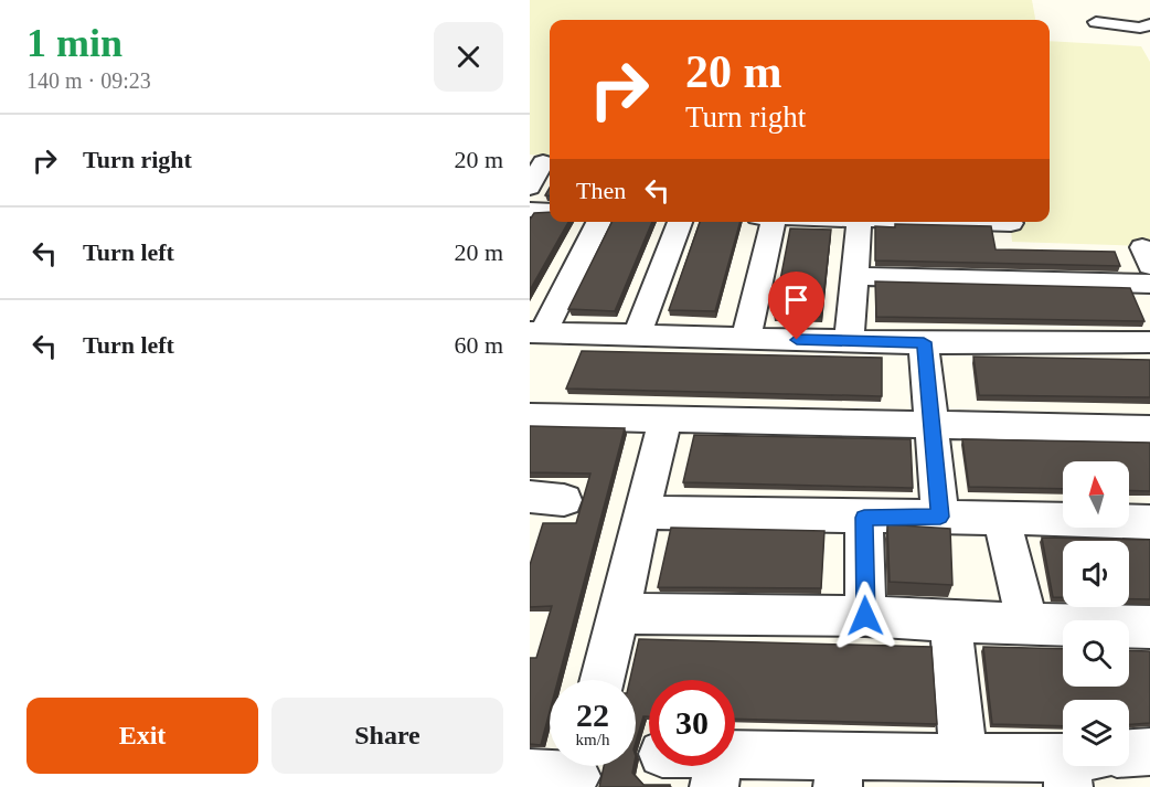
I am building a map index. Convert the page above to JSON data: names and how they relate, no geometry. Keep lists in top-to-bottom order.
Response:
{
  "north": "top",
  "page": {
    "heading": ["1 min", "140 m · 09:23"],
    "turn": ["20 m", "Turn right"],
    "list": [
      {
        "name": "Turn right",
        "value": "20 m"
      },
      {
        "name": "Turn left",
        "value": "20 m"
      },
      {
        "name": "Turn left",
        "value": "60 m"
      }
    ],
    "then": "Then",
    "speed": "22 km/h",
    "limit": "30",
    "buttons": ["Exit", "Share"]
  }
}
